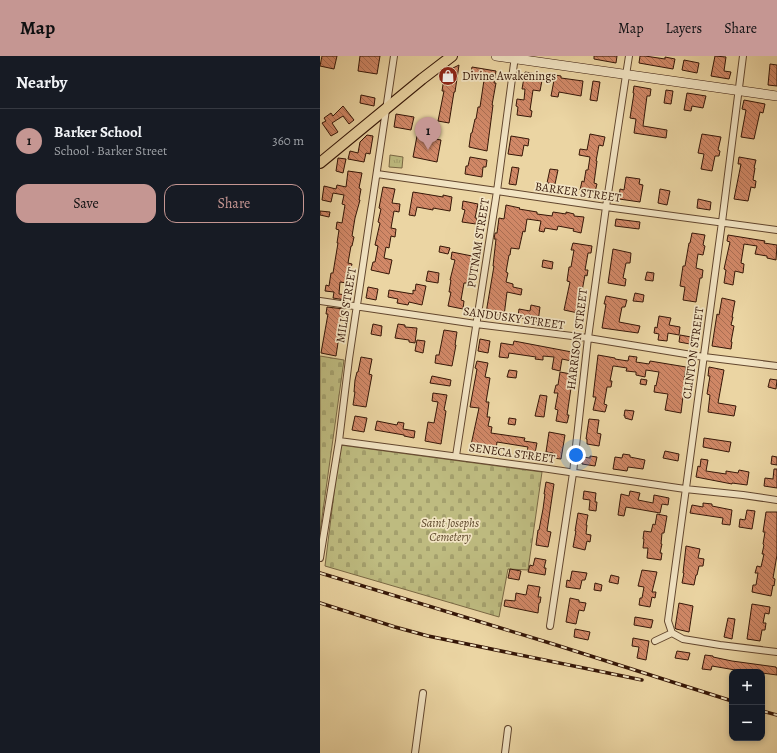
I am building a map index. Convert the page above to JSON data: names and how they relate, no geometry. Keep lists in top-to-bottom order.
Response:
{
  "streets": {
    "street": [
      "BARKER STREET",
      "PUTNAM STREET",
      "MILLS STREET",
      "SANDUSKY STREET",
      "HARRISON STREET",
      "CLINTON STREET",
      "SENECA STREET"
    ]
  },
  "crossings": [
    ["BARKER STREET", "PUTNAM STREET"],
    ["BARKER STREET", "MILLS STREET"],
    ["BARKER STREET", "HARRISON STREET"],
    ["BARKER STREET", "CLINTON STREET"],
    ["PUTNAM STREET", "SANDUSKY STREET"],
    ["PUTNAM STREET", "SENECA STREET"],
    ["MILLS STREET", "SANDUSKY STREET"],
    ["MILLS STREET", "SENECA STREET"],
    ["SANDUSKY STREET", "HARRISON STREET"],
    ["SANDUSKY STREET", "CLINTON STREET"],
    ["HARRISON STREET", "SENECA STREET"],
    ["CLINTON STREET", "SENECA STREET"]
  ],
  "parks": ["Saint Josephs Cemetery"],
  "places": {
    "shop": ["Divine Awakenings"]
  },
  "page": {
    "header": "Map",
    "nav": ["Map", "Layers", "Share"],
    "heading": "Nearby",
    "list": [
      {
        "mark": "1",
        "name": "Barker School",
        "note": "School · Barker Street",
        "value": "360 m"
      }
    ],
    "pins": "1",
    "buttons": ["Save", "Share"],
    "map_buttons": ["+", "−"]
  }
}
